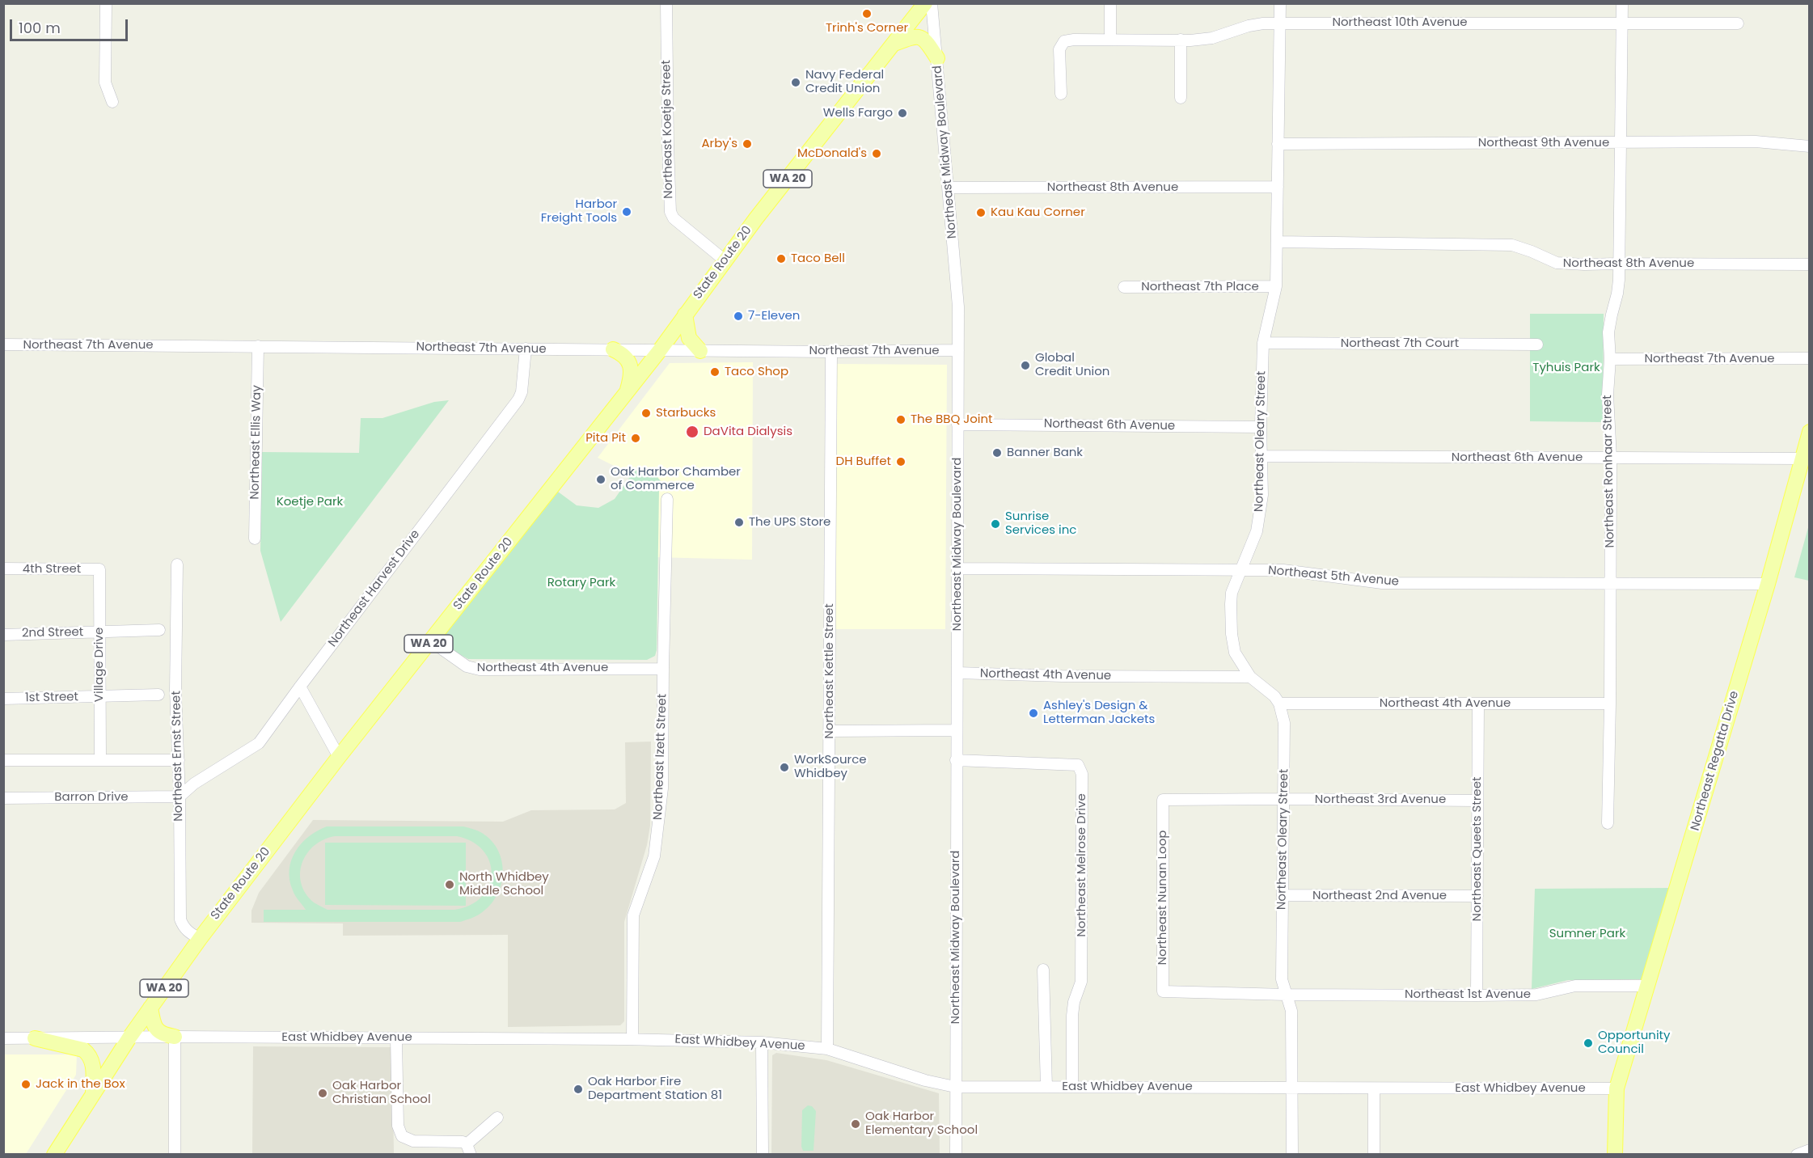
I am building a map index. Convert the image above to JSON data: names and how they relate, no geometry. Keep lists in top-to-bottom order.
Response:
{
  "streets": {
    "main road": ["WA 20", "State Route 20", "Northeast Regatta Drive"],
    "street": [
      "Northeast 10th Avenue",
      "Northeast Koetje Street",
      "Northeast 9th Avenue",
      "Northeast Midway Boulevard",
      "Northeast 8th Avenue",
      "Northeast 7th Place",
      "Northeast 7th Court",
      "Northeast 7th Avenue",
      "Northeast 6th Avenue",
      "Northeast Oleary Street",
      "Northeast Ellis Way",
      "Northeast Ronhaar Street",
      "4th Street",
      "Northeast 5th Avenue",
      "Northeast Harvest Drive",
      "2nd Street",
      "Village Drive",
      "Northeast 4th Avenue",
      "Northeast Kettle Street",
      "1st Street",
      "Northeast Ernst Street",
      "Northeast Izett Street",
      "Barron Drive",
      "Northeast 3rd Avenue",
      "Northeast Queets Street",
      "Northeast Melrose Drive",
      "Northeast 2nd Avenue",
      "Northeast Nunan Loop",
      "Northeast 1st Avenue",
      "East Whidbey Avenue"
    ]
  },
  "crossings": [
    ["Northeast 10th Avenue", "Northeast Oleary Street"],
    ["Northeast 10th Avenue", "Northeast Ronhaar Street"],
    ["Northeast Koetje Street", "State Route 20"],
    ["Northeast 9th Avenue", "Northeast Oleary Street"],
    ["Northeast 9th Avenue", "Northeast Ronhaar Street"],
    ["Northeast Midway Boulevard", "Northeast 8th Avenue"],
    ["Northeast Midway Boulevard", "Northeast 7th Avenue"],
    ["Northeast Midway Boulevard", "Northeast 6th Avenue"],
    ["Northeast Midway Boulevard", "Northeast 5th Avenue"],
    ["Northeast Midway Boulevard", "Northeast 4th Avenue"],
    ["Northeast Midway Boulevard", "Northeast Melrose Drive"],
    ["Northeast Midway Boulevard", "East Whidbey Avenue"],
    ["Northeast 8th Avenue", "Northeast Oleary Street"],
    ["Northeast 8th Avenue", "Northeast Ronhaar Street"],
    ["State Route 20", "Northeast 7th Avenue"],
    ["State Route 20", "Northeast 4th Avenue"],
    ["State Route 20", "Northeast Ernst Street"],
    ["State Route 20", "East Whidbey Avenue"],
    ["Northeast 7th Place", "Northeast Oleary Street"],
    ["Northeast 7th Court", "Northeast Oleary Street"],
    ["Northeast 7th Avenue", "Northeast Ellis Way"],
    ["Northeast 7th Avenue", "Northeast Ronhaar Street"],
    ["Northeast 7th Avenue", "Northeast Harvest Drive"],
    ["Northeast 7th Avenue", "Northeast Kettle Street"],
    ["Northeast 6th Avenue", "Northeast Oleary Street"],
    ["Northeast 6th Avenue", "Northeast Ronhaar Street"],
    ["Northeast 6th Avenue", "Northeast Regatta Drive"],
    ["Northeast Oleary Street", "Northeast 5th Avenue"],
    ["Northeast Oleary Street", "Northeast 4th Avenue"],
    ["Northeast Oleary Street", "Northeast 3rd Avenue"],
    ["Northeast Oleary Street", "Northeast 2nd Avenue"],
    ["Northeast Oleary Street", "Northeast Nunan Loop"],
    ["Northeast Oleary Street", "Northeast 1st Avenue"],
    ["Northeast Oleary Street", "East Whidbey Avenue"],
    ["Northeast Ronhaar Street", "Northeast 5th Avenue"],
    ["Northeast Ronhaar Street", "Northeast 4th Avenue"],
    ["4th Street", "Village Drive"],
    ["Northeast 5th Avenue", "Northeast Regatta Drive"],
    ["Northeast Harvest Drive", "Northeast Ernst Street"],
    ["Northeast Harvest Drive", "Barron Drive"],
    ["2nd Street", "Village Drive"],
    ["Village Drive", "1st Street"],
    ["Northeast 4th Avenue", "Northeast Izett Street"],
    ["Northeast 4th Avenue", "Northeast Queets Street"],
    ["Northeast Kettle Street", "East Whidbey Avenue"],
    ["Northeast Ernst Street", "Barron Drive"],
    ["Northeast Izett Street", "East Whidbey Avenue"],
    ["Northeast Regatta Drive", "Northeast 1st Avenue"],
    ["Northeast Regatta Drive", "East Whidbey Avenue"],
    ["Northeast 3rd Avenue", "Northeast Queets Street"],
    ["Northeast 3rd Avenue", "Northeast Nunan Loop"],
    ["Northeast Queets Street", "Northeast 2nd Avenue"],
    ["Northeast Queets Street", "Northeast 1st Avenue"],
    ["Northeast Melrose Drive", "East Whidbey Avenue"],
    ["Northeast Nunan Loop", "Northeast 1st Avenue"]
  ],
  "parks": [
    "Tyhuis Park",
    "Koetje Park",
    "Rotary Park",
    "Sumner Park"
  ],
  "places": [
    "Trinh's Corner",
    "Navy Federal Credit Union",
    "Wells Fargo",
    "Arby's",
    "McDonald's",
    "Harbor Freight Tools",
    "Kau Kau Corner",
    "Taco Bell",
    "7-Eleven",
    "Global Credit Union",
    "Taco Shop",
    "Starbucks",
    "The BBQ Joint",
    "DaVita Dialysis",
    "Pita Pit",
    "Banner Bank",
    "DH Buffet",
    "Oak Harbor Chamber of Commerce",
    "The UPS Store",
    "Sunrise Services inc",
    "Ashley's Design & Letterman Jackets",
    "WorkSource Whidbey",
    "North Whidbey Middle School",
    "Opportunity Council",
    "Jack in the Box",
    "Oak Harbor Fire Department Station 81",
    "Oak Harbor Christian School",
    "Oak Harbor Elementary School"
  ],
  "scale_bar": "100 m"
}
